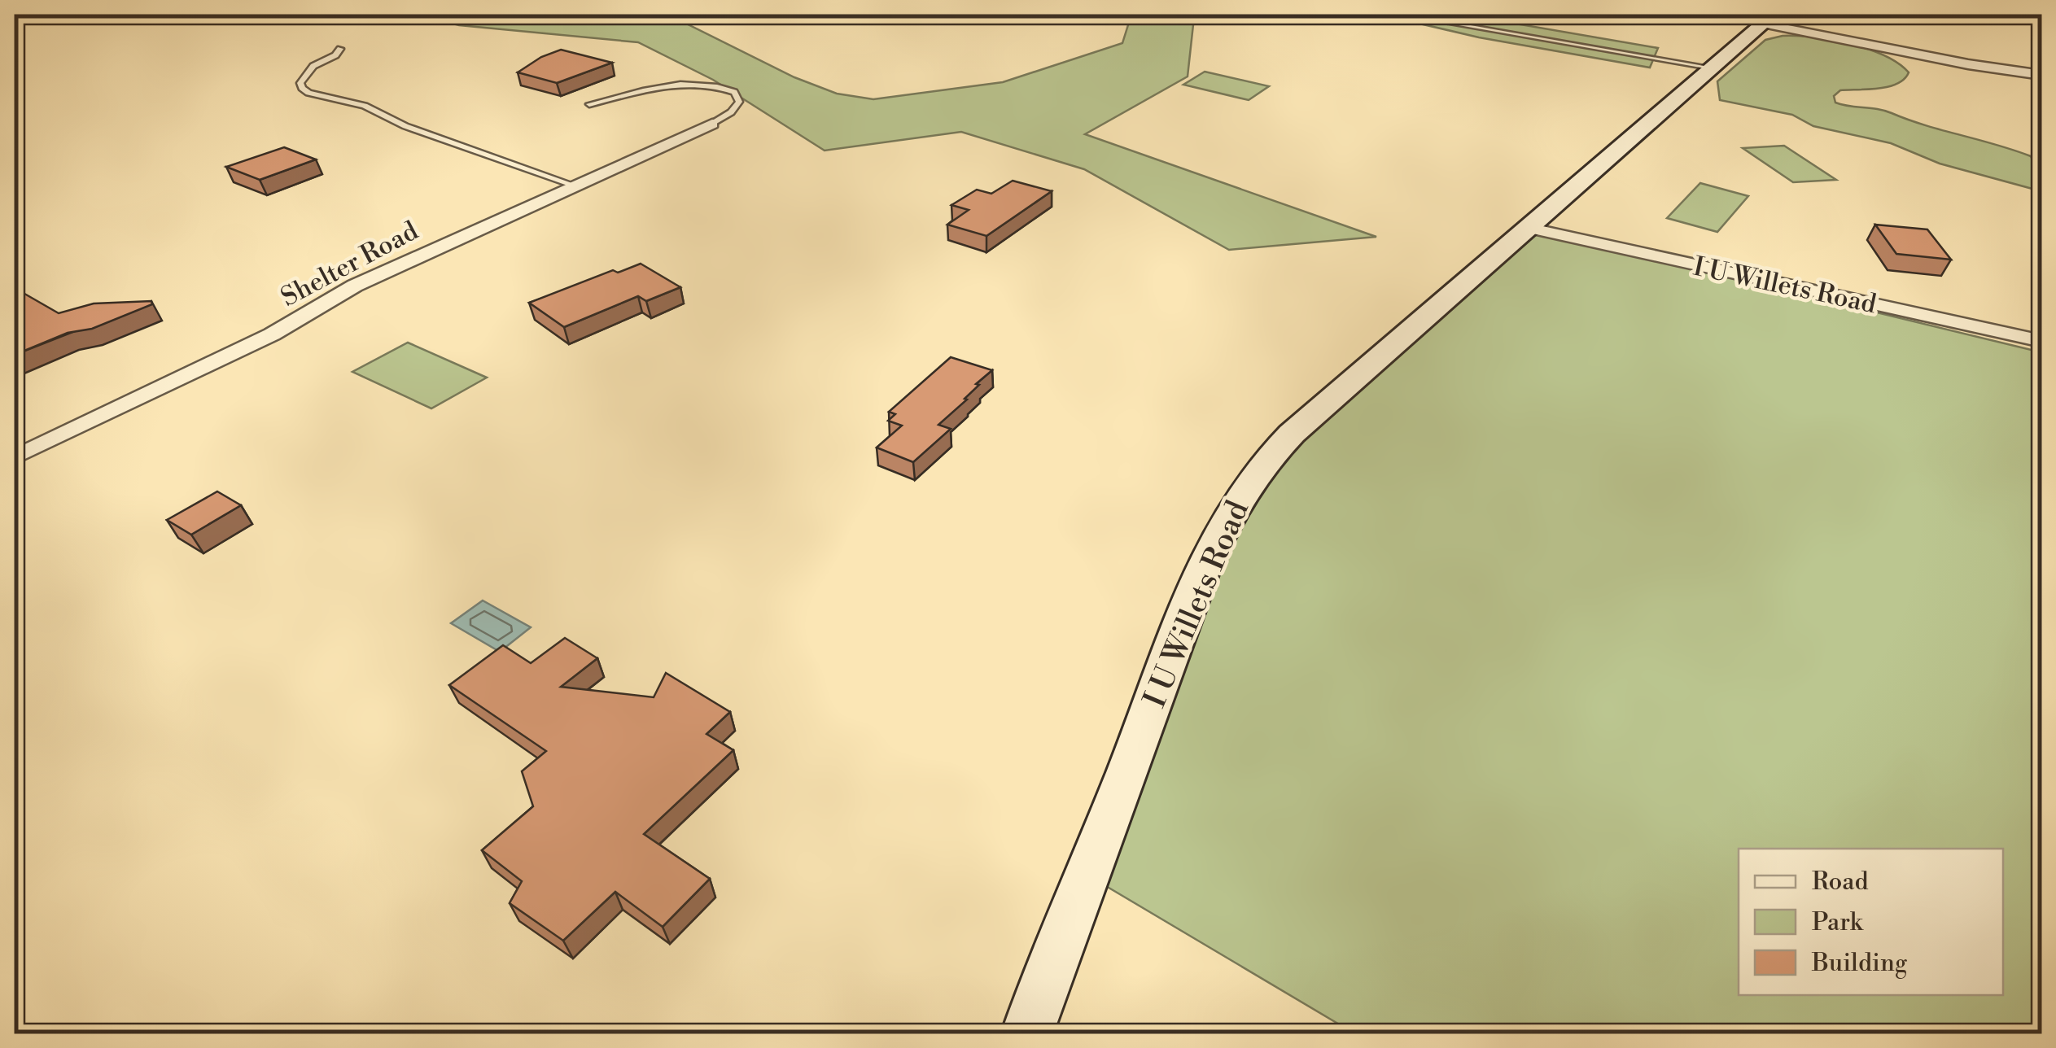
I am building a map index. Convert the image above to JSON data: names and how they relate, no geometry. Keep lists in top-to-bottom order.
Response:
{
  "streets": {
    "street": ["Shelter Road", "I U Willets Road"]
  },
  "legend": ["Road", "Park", "Building"]
}
